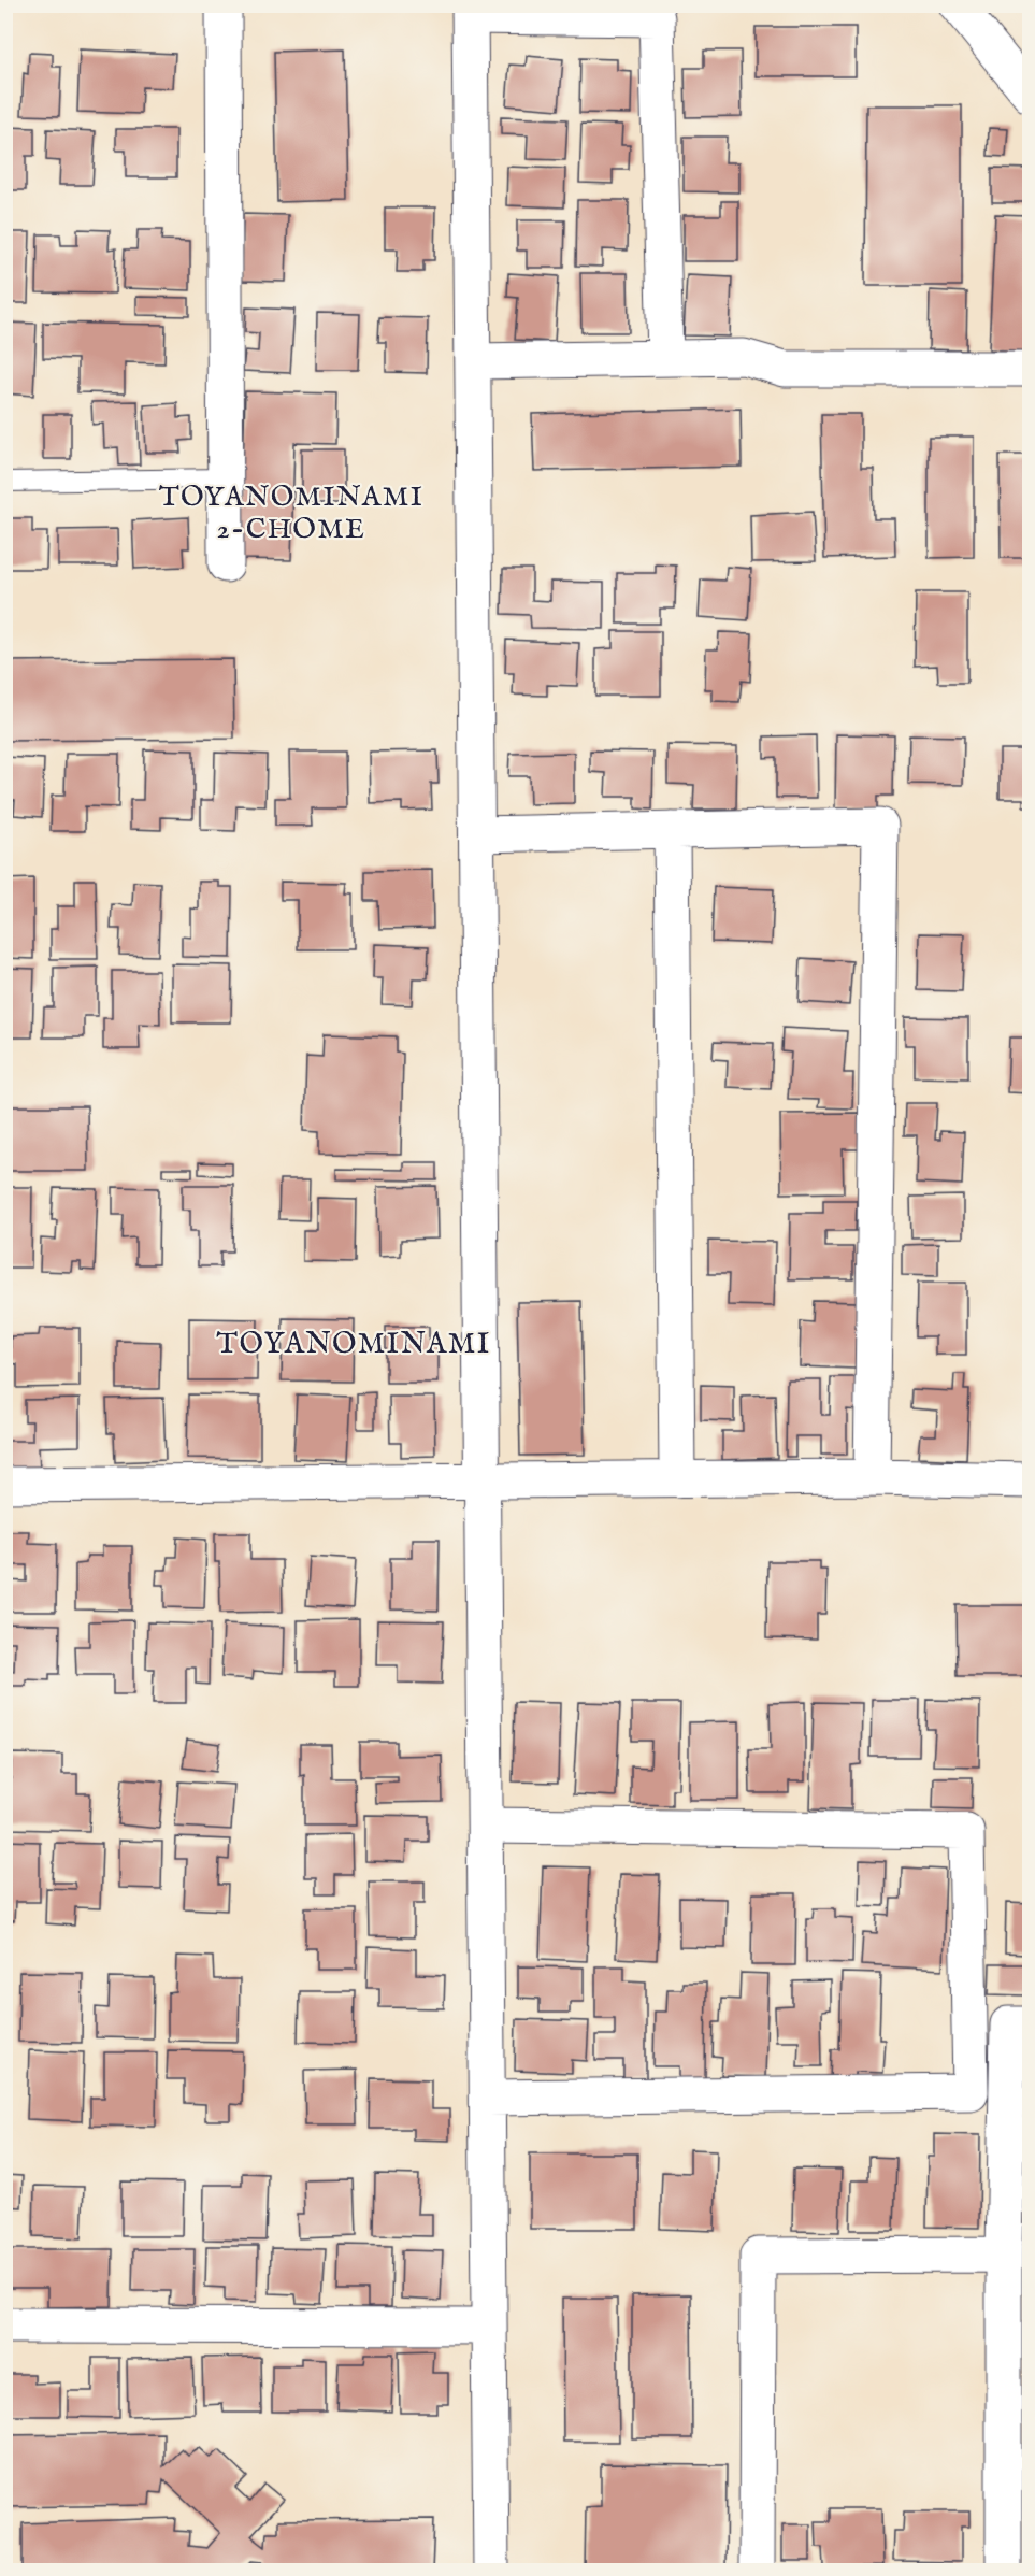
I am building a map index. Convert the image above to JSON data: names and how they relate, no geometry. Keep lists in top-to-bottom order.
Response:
{
  "districts": ["TOYANOMINAMI 2-CHOME", "TOYANOMINAMI"]
}
